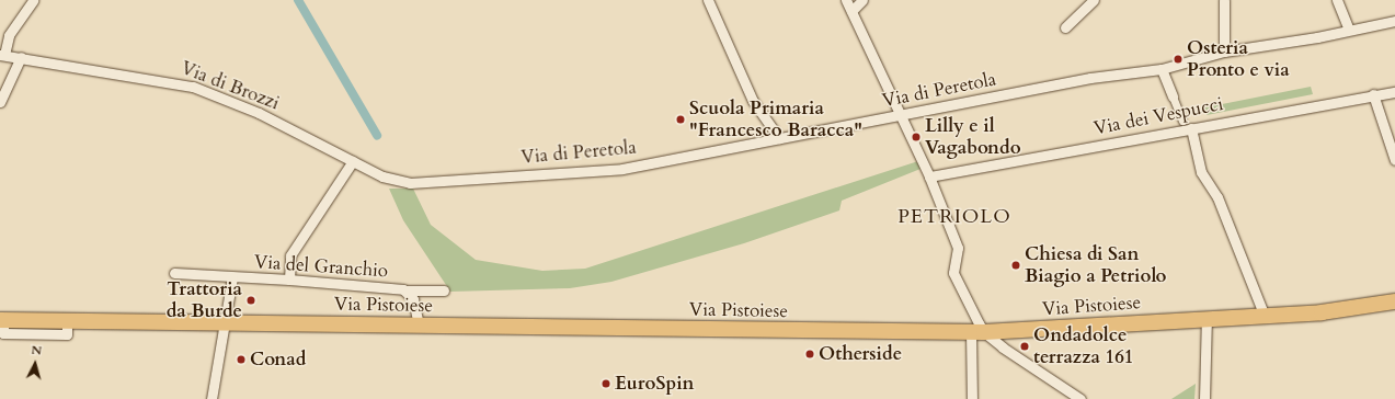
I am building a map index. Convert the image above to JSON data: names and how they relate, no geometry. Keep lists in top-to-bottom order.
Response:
{
  "streets": {
    "main road": ["Via Pistoiese"],
    "street": [
      "Via di Brozzi",
      "Via di Peretola",
      "Via dei Vespucci",
      "Via del Granchio"
    ]
  },
  "crossings": [
    ["Via di Brozzi", "Via di Peretola"],
    ["Via del Granchio", "Via Pistoiese"]
  ],
  "districts": ["PETRIOLO"],
  "places": [
    "Osteria Pronto e via",
    "Scuola Primaria \"Francesco Baracca\"",
    "Lilly e il Vagabondo",
    "Chiesa di San Biagio a Petriolo",
    "Trattoria da Burde",
    "Ondadolce terrazza 161",
    "Otherside",
    "Conad",
    "EuroSpin"
  ],
  "north": "top"
}
